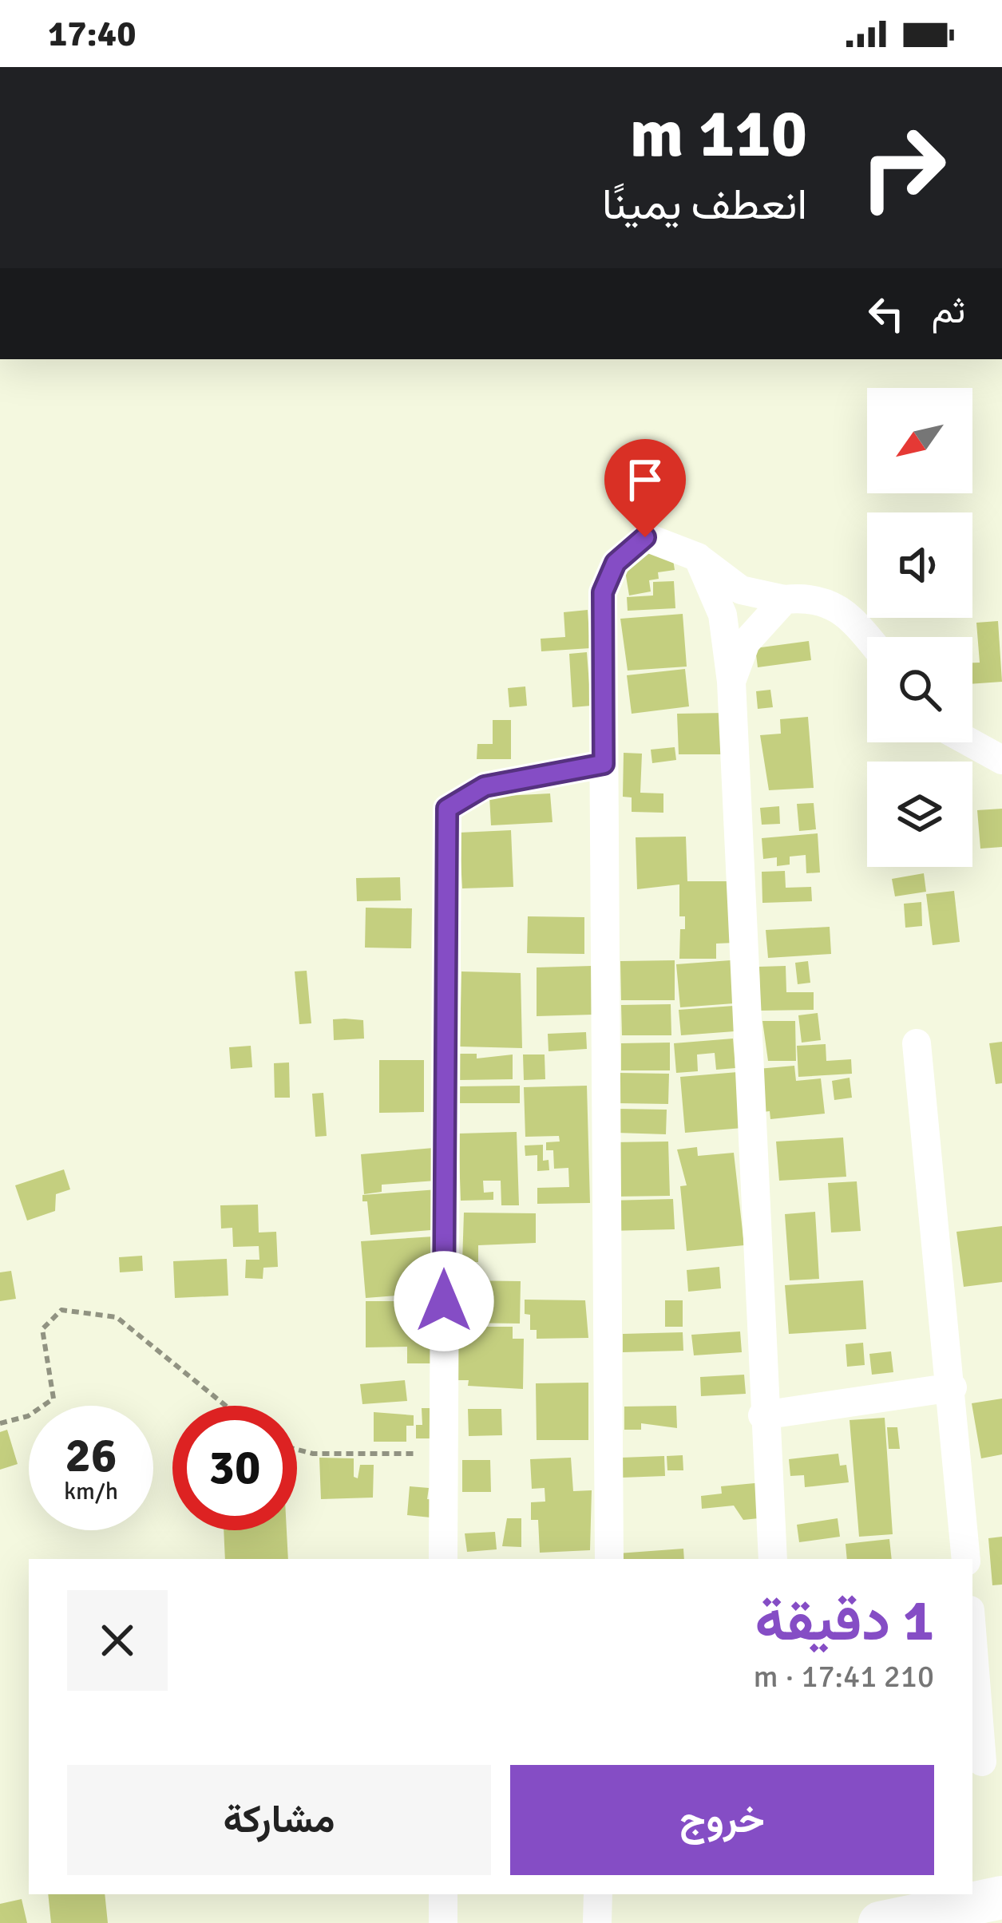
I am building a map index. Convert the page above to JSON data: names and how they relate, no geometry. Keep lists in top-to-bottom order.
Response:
{
  "north": "bottom left",
  "page": {
    "status": "17:40",
    "turn": ["110 m", "انعطف يمينًا"],
    "then": "ثم",
    "speed": "26 km/h",
    "limit": "30",
    "heading": ["1 دقيقة", "210 m · 17:41"],
    "buttons": ["خروج", "مشاركة"]
  }
}
